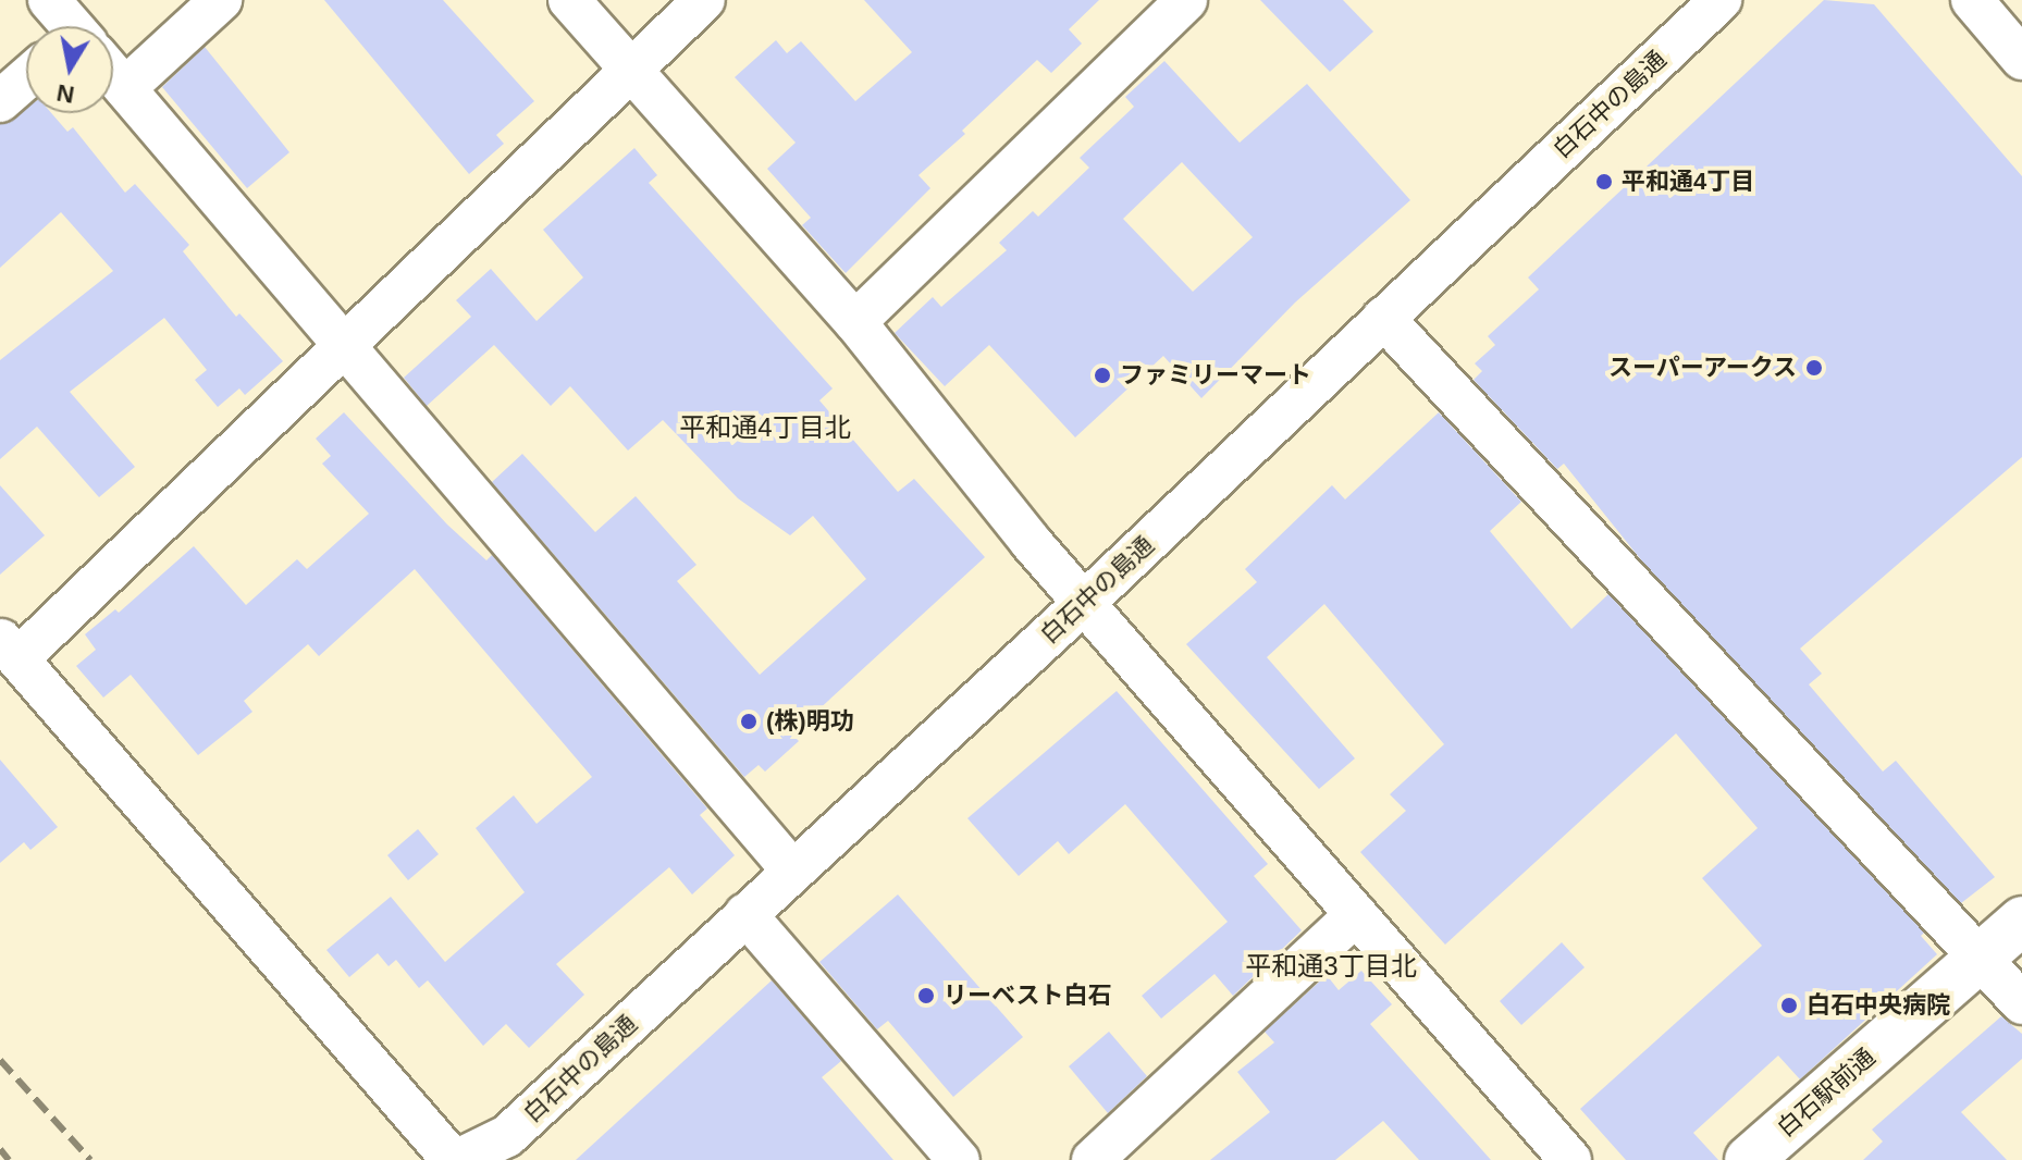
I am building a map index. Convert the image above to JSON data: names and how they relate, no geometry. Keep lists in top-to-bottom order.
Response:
{
  "streets": {
    "main road": ["白石駅前通"],
    "street": ["白石中の島通"]
  },
  "districts": ["平和通4丁目北", "平和通3丁目北"],
  "places": [
    "平和通4丁目",
    "スーパーアークス",
    "ファミリーマート",
    "(株)明功",
    "リーベスト白石",
    "白石中央病院"
  ],
  "north": "bottom"
}
